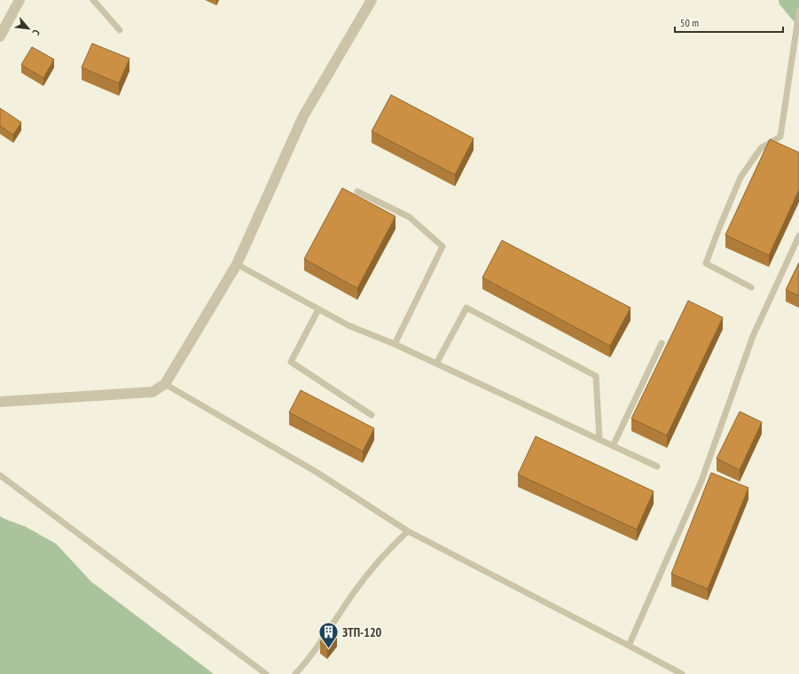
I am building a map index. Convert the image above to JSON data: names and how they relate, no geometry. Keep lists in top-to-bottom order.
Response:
{
  "places": {
    "building": ["ЗТП-120"]
  },
  "scale_bar": "50 m",
  "north": "bottom right"
}
